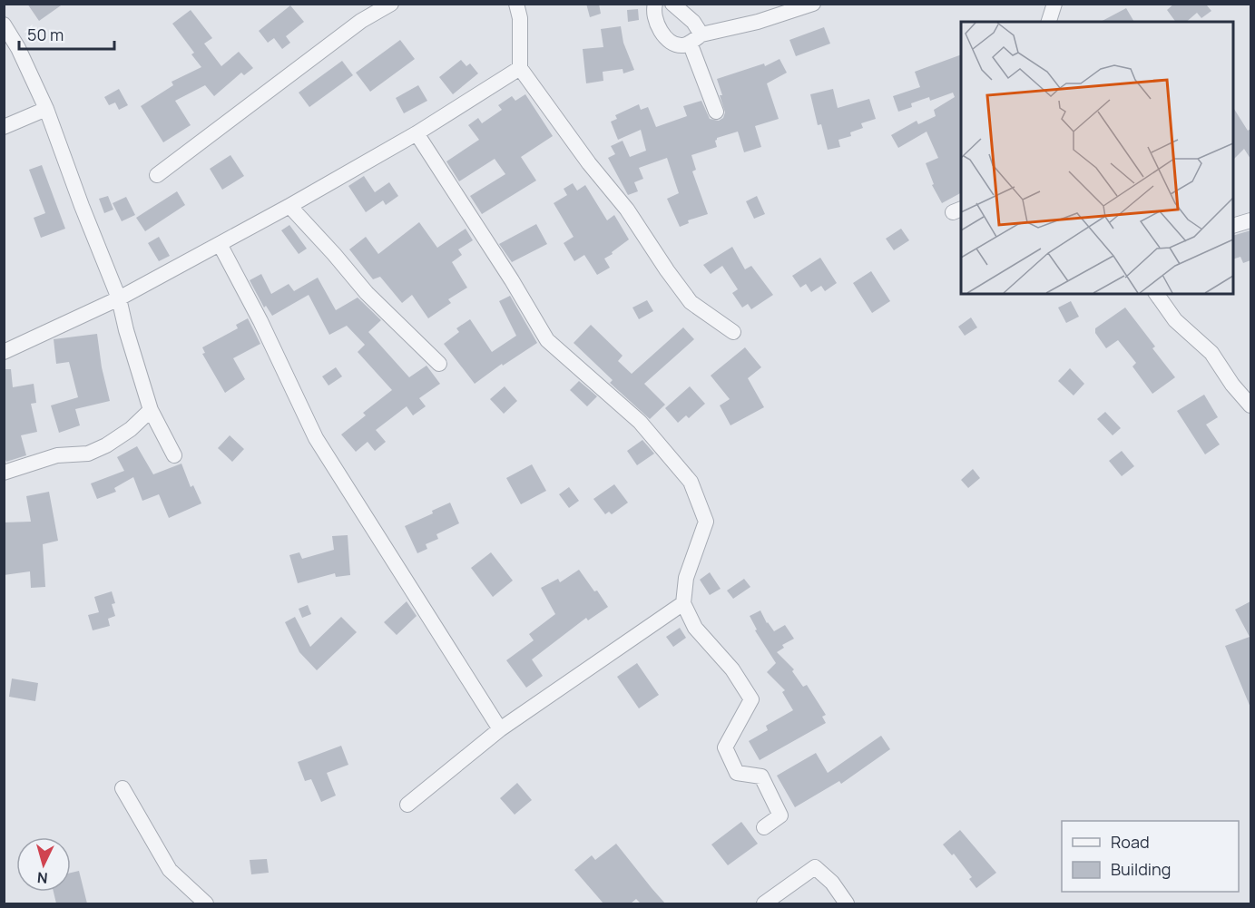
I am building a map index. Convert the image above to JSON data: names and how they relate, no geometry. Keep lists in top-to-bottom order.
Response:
{
  "legend": ["Road", "Building"],
  "scale_bar": "50 m",
  "north": "bottom"
}
